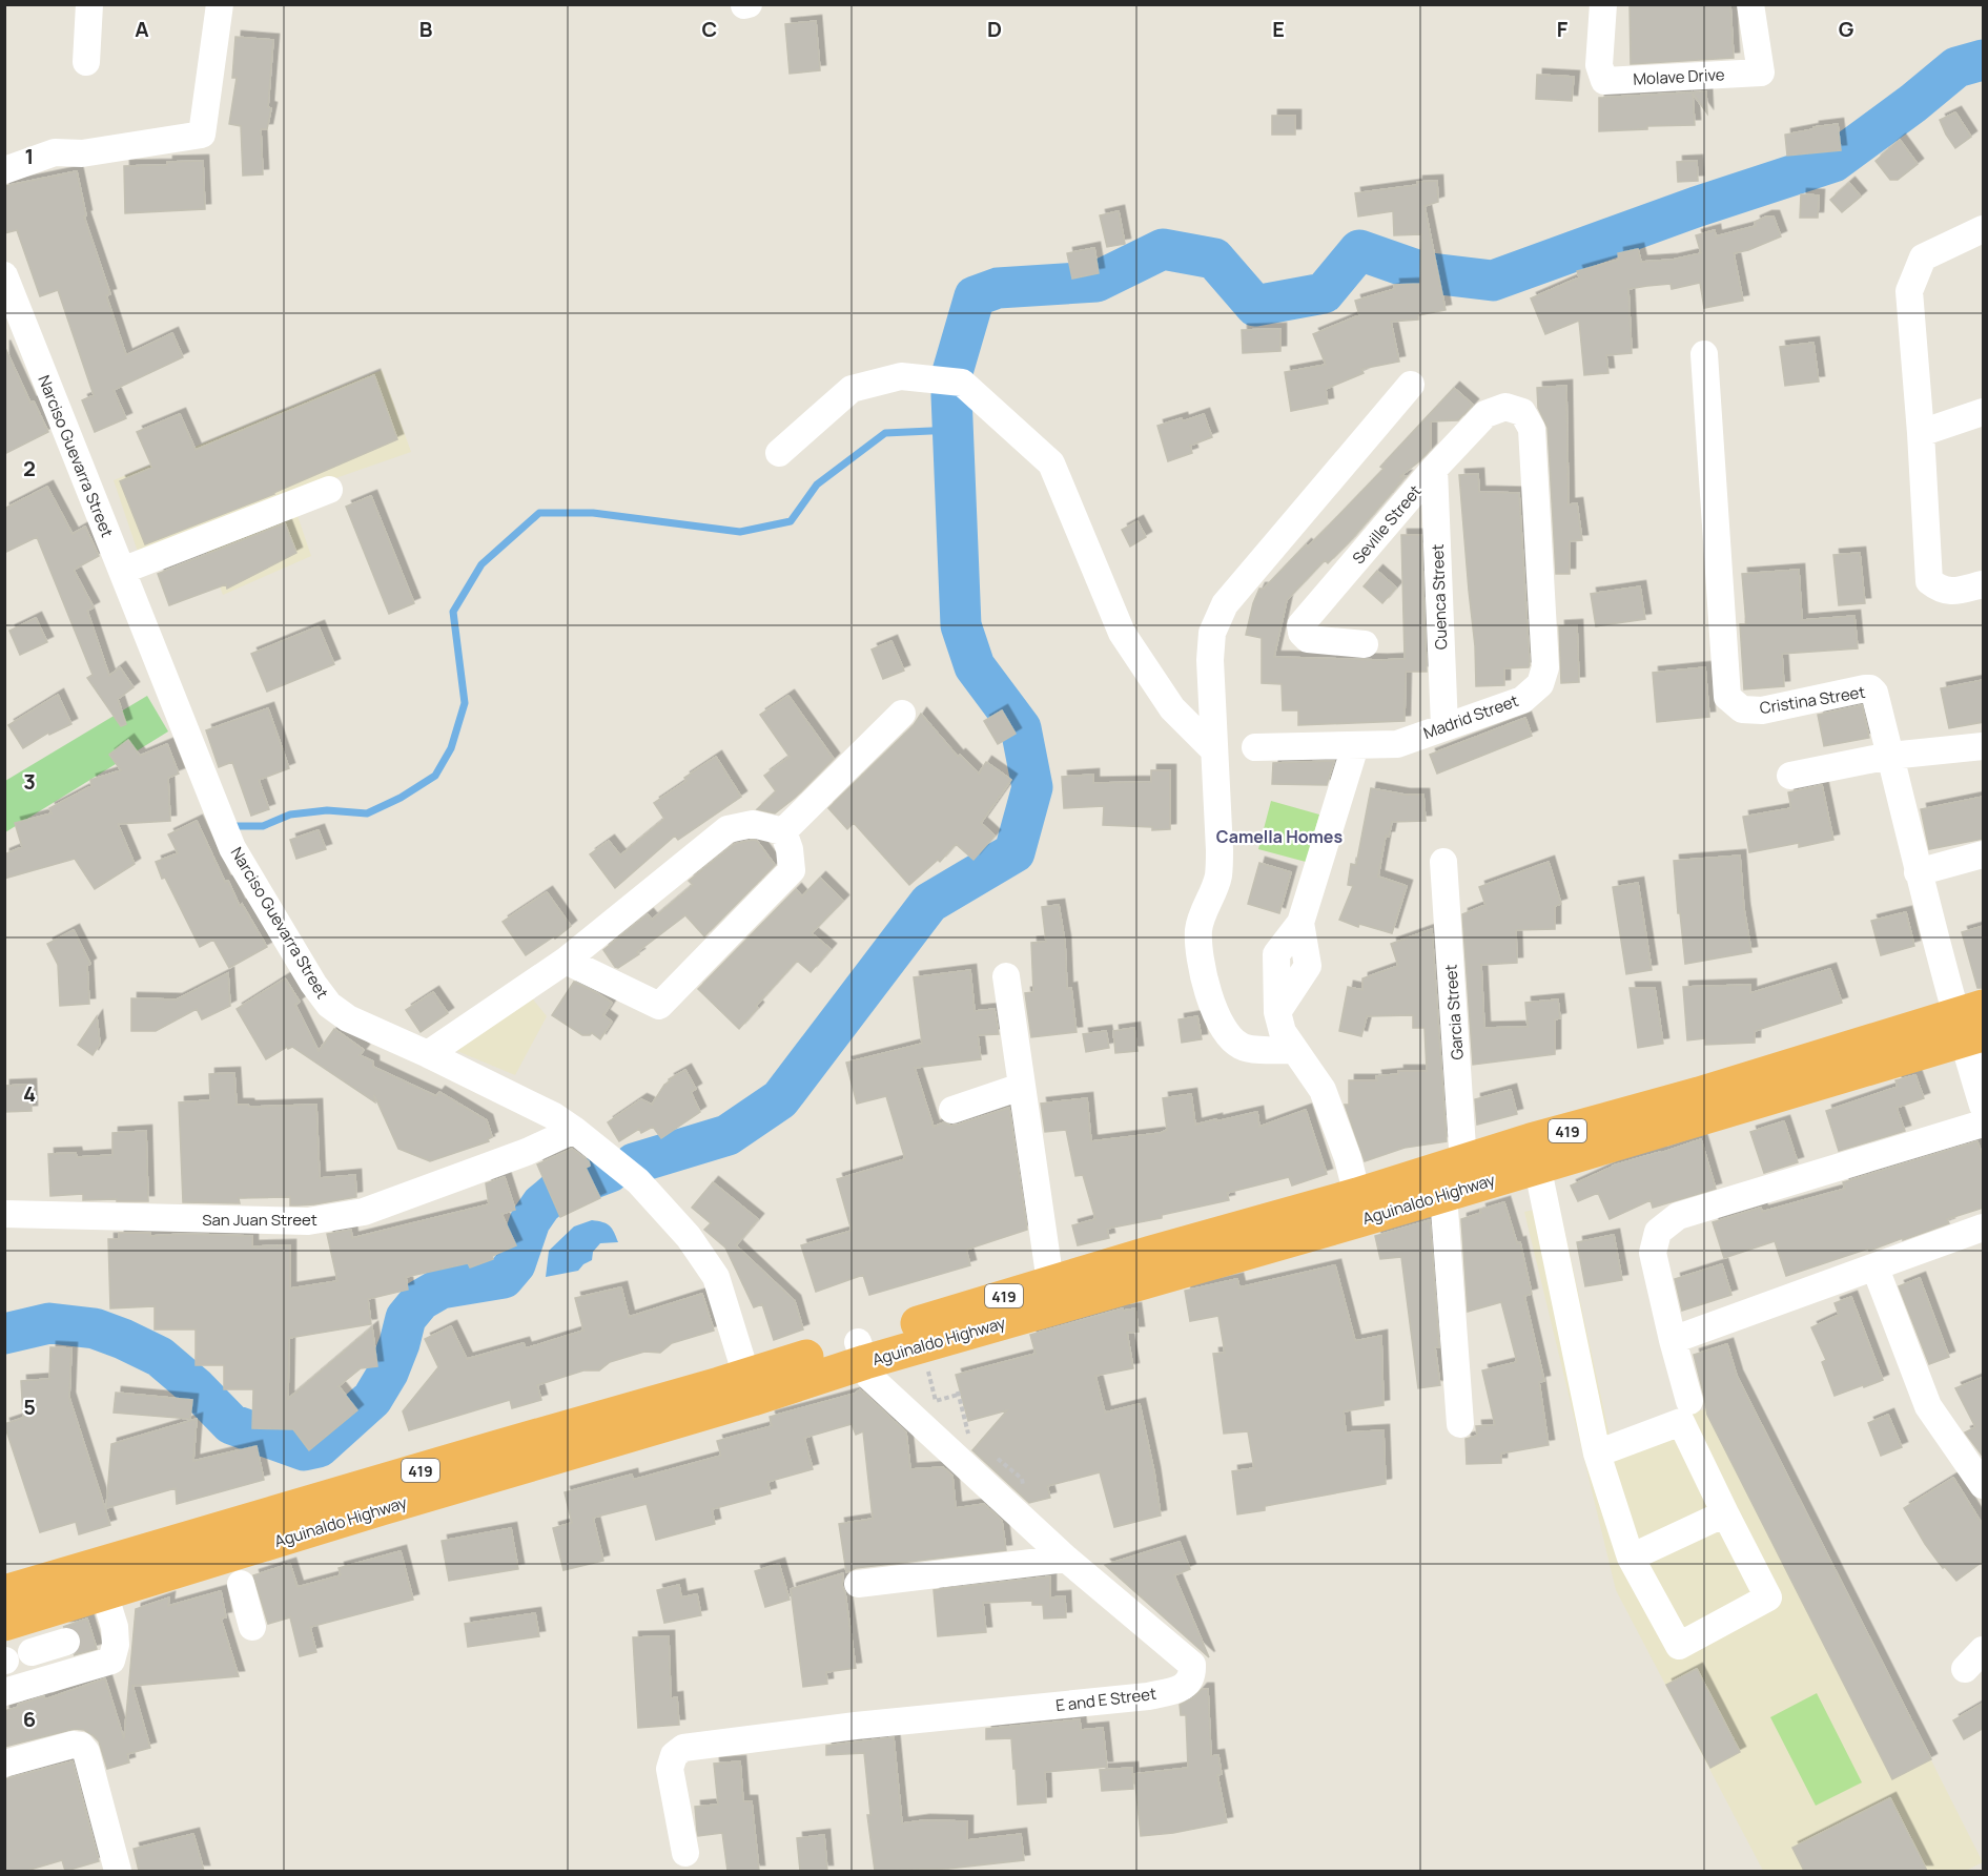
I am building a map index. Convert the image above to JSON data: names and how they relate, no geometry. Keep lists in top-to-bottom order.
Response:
{
  "streets": {
    "highway": ["419", "Aguinaldo Highway"],
    "street": [
      "Molave Drive",
      "Narciso Guevarra Street",
      "Seville Street",
      "Cuenca Street",
      "Cristina Street",
      "Madrid Street",
      "Garcia Street",
      "San Juan Street",
      "E and E Street"
    ]
  },
  "crossings": [
    ["Narciso Guevarra Street", "Aguinaldo Highway"],
    ["Narciso Guevarra Street", "San Juan Street"],
    ["Seville Street", "Cuenca Street"],
    ["Seville Street", "Madrid Street"],
    ["Cuenca Street", "Madrid Street"],
    ["Cristina Street", "Aguinaldo Highway"],
    ["Garcia Street", "Aguinaldo Highway"],
    ["Aguinaldo Highway", "E and E Street"]
  ],
  "districts": ["Camella Homes"],
  "grid": {
    "columns": [
      "A",
      "B",
      "C",
      "D",
      "E",
      "F",
      "G"
    ],
    "rows": [
      "1",
      "2",
      "3",
      "4",
      "5",
      "6"
    ]
  }
}
